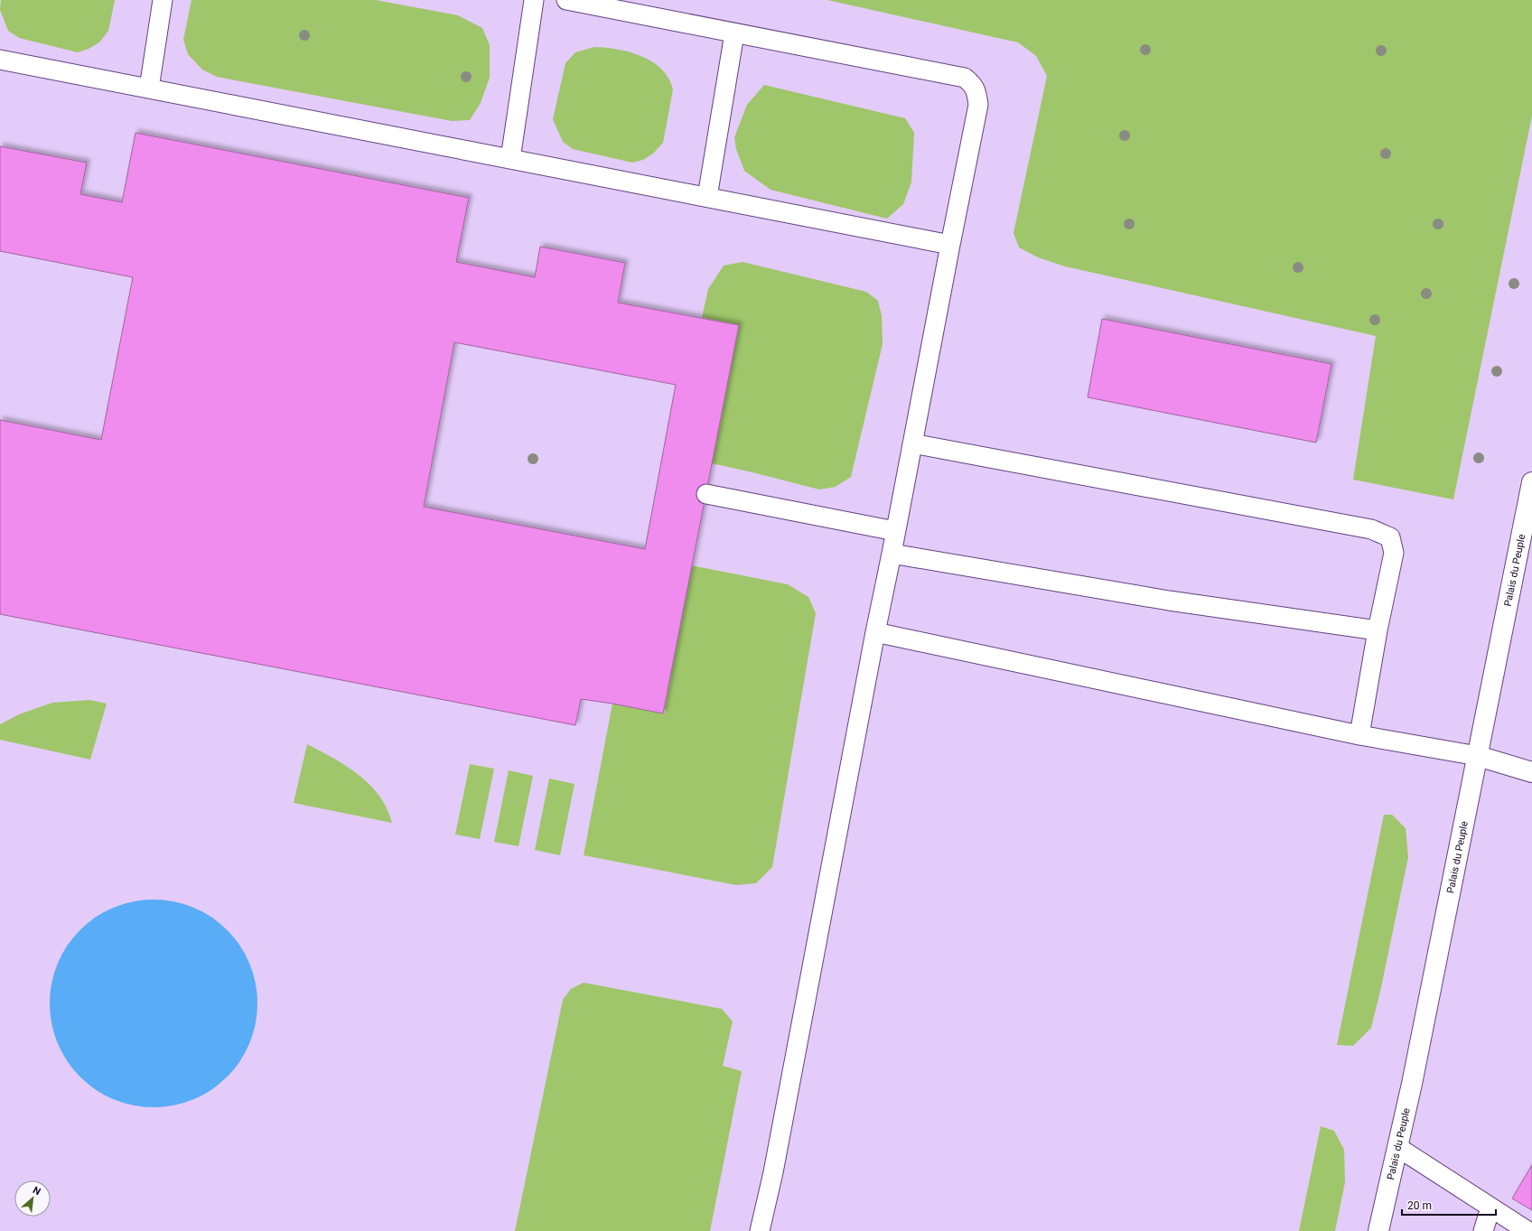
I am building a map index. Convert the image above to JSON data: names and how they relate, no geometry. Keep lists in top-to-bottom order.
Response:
{
  "streets": {
    "street": ["Palais du Peuple"]
  },
  "scale_bar": "20 m",
  "north": "top right"
}
